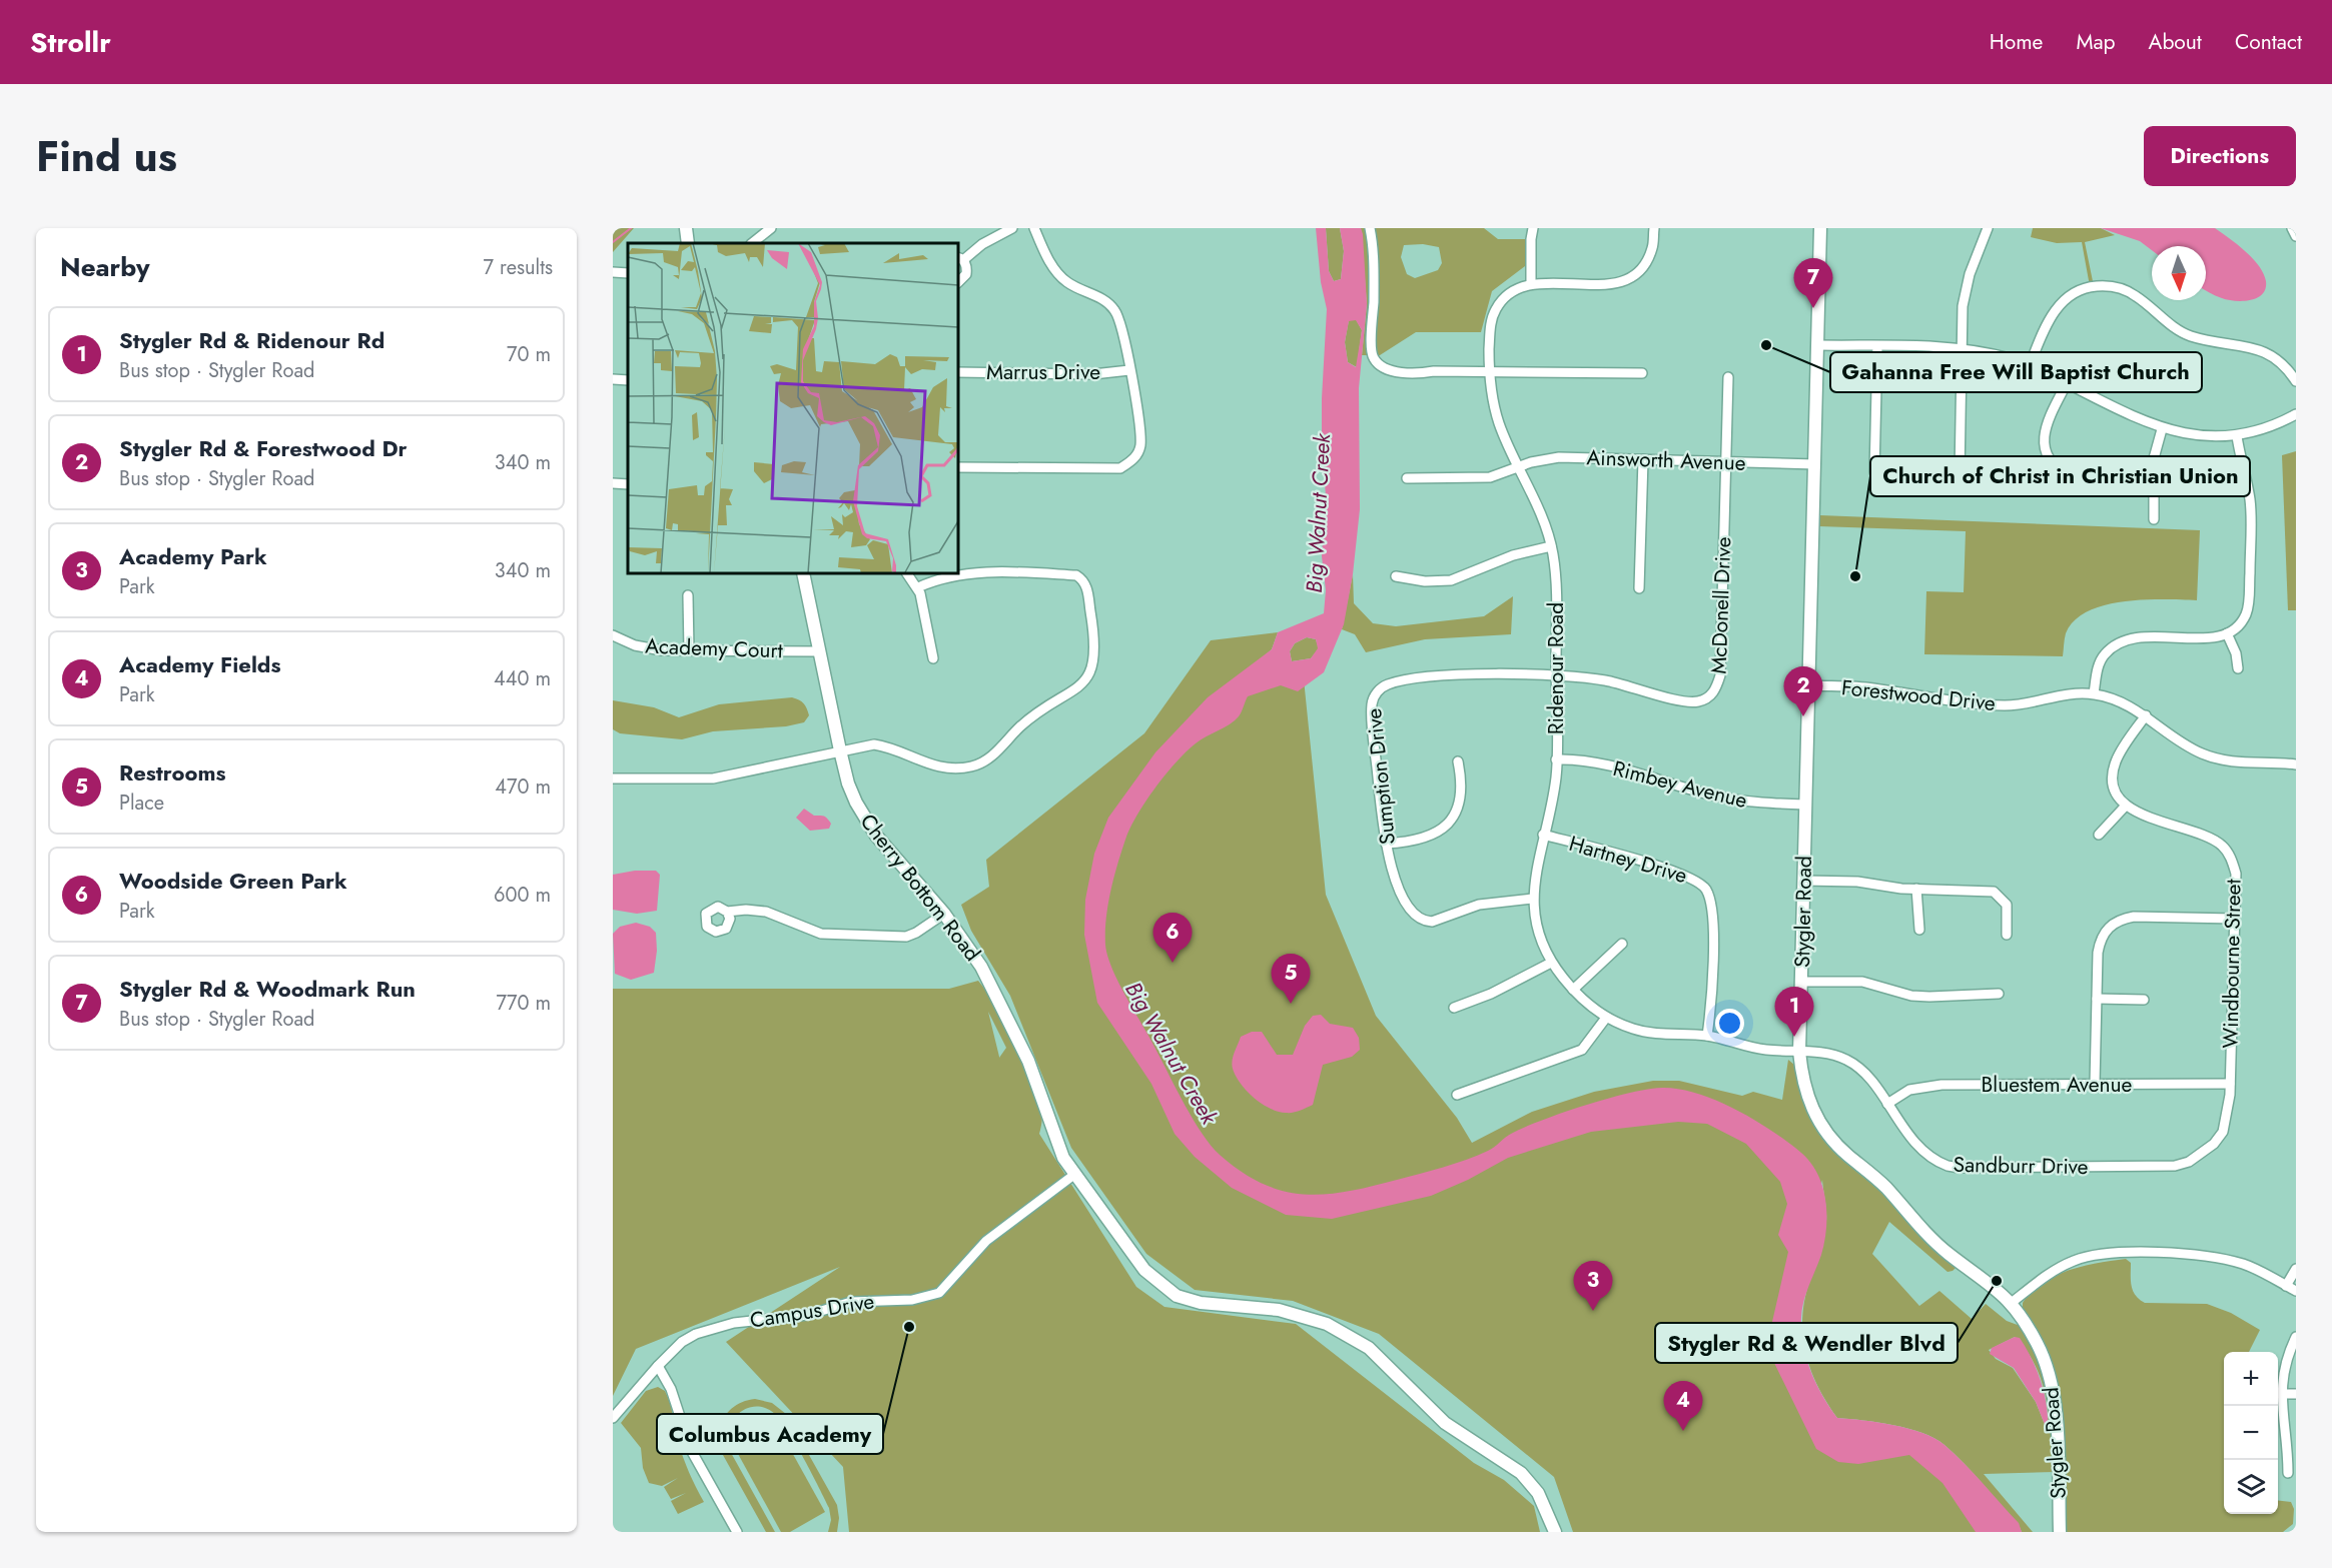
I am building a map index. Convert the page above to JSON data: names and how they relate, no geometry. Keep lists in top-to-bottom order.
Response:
{
  "streets": {
    "main road": ["Cherry Bottom Road", "Stygler Road"],
    "street": [
      "Marrus Drive",
      "Ainsworth Avenue",
      "McDonell Drive",
      "Academy Court",
      "Ridenour Road",
      "Forestwood Drive",
      "Sumption Drive",
      "Rimbey Avenue",
      "Hartney Drive",
      "Windbourne Street",
      "Bluestem Avenue",
      "Sandburr Drive",
      "Campus Drive"
    ]
  },
  "crossings": [
    ["Ainsworth Avenue", "McDonell Drive"],
    ["Ainsworth Avenue", "Ridenour Road"],
    ["Ainsworth Avenue", "Stygler Road"],
    ["McDonell Drive", "Ridenour Road"],
    ["McDonell Drive", "Sumption Drive"],
    ["Academy Court", "Cherry Bottom Road"],
    ["Ridenour Road", "Sumption Drive"],
    ["Ridenour Road", "Rimbey Avenue"],
    ["Ridenour Road", "Hartney Drive"],
    ["Ridenour Road", "Stygler Road"],
    ["Ridenour Road", "Sandburr Drive"],
    ["Forestwood Drive", "Stygler Road"],
    ["Rimbey Avenue", "Stygler Road"],
    ["Cherry Bottom Road", "Campus Drive"],
    ["Stygler Road", "Sandburr Drive"],
    ["Windbourne Street", "Bluestem Avenue"],
    ["Windbourne Street", "Sandburr Drive"],
    ["Bluestem Avenue", "Sandburr Drive"]
  ],
  "water": ["Big Walnut Creek"],
  "places": [
    "Gahanna Free Will Baptist Church",
    "Church of Christ in Christian Union",
    "Stygler Rd & Wendler Blvd",
    "Columbus Academy"
  ],
  "north": "bottom",
  "page": {
    "header": "Strollr",
    "nav": [
      "Home",
      "Map",
      "About",
      "Contact"
    ],
    "title": "Find us",
    "buttons": "Directions",
    "heading": ["Nearby", "7 results"],
    "pins": [
      "7",
      "2",
      "6",
      "5",
      "1",
      "3",
      "4"
    ],
    "list": [
      {
        "mark": "1",
        "name": "Stygler Rd & Ridenour Rd",
        "note": "Bus stop · Stygler Road",
        "value": "70 m"
      },
      {
        "mark": "2",
        "name": "Stygler Rd & Forestwood Dr",
        "note": "Bus stop · Stygler Road",
        "value": "340 m"
      },
      {
        "mark": "3",
        "name": "Academy Park",
        "note": "Park",
        "value": "340 m"
      },
      {
        "mark": "4",
        "name": "Academy Fields",
        "note": "Park",
        "value": "440 m"
      },
      {
        "mark": "5",
        "name": "Restrooms",
        "note": "Place",
        "value": "470 m"
      },
      {
        "mark": "6",
        "name": "Woodside Green Park",
        "note": "Park",
        "value": "600 m"
      },
      {
        "mark": "7",
        "name": "Stygler Rd & Woodmark Run",
        "note": "Bus stop · Stygler Road",
        "value": "770 m"
      }
    ],
    "map_buttons": ["+", "−"]
  }
}
